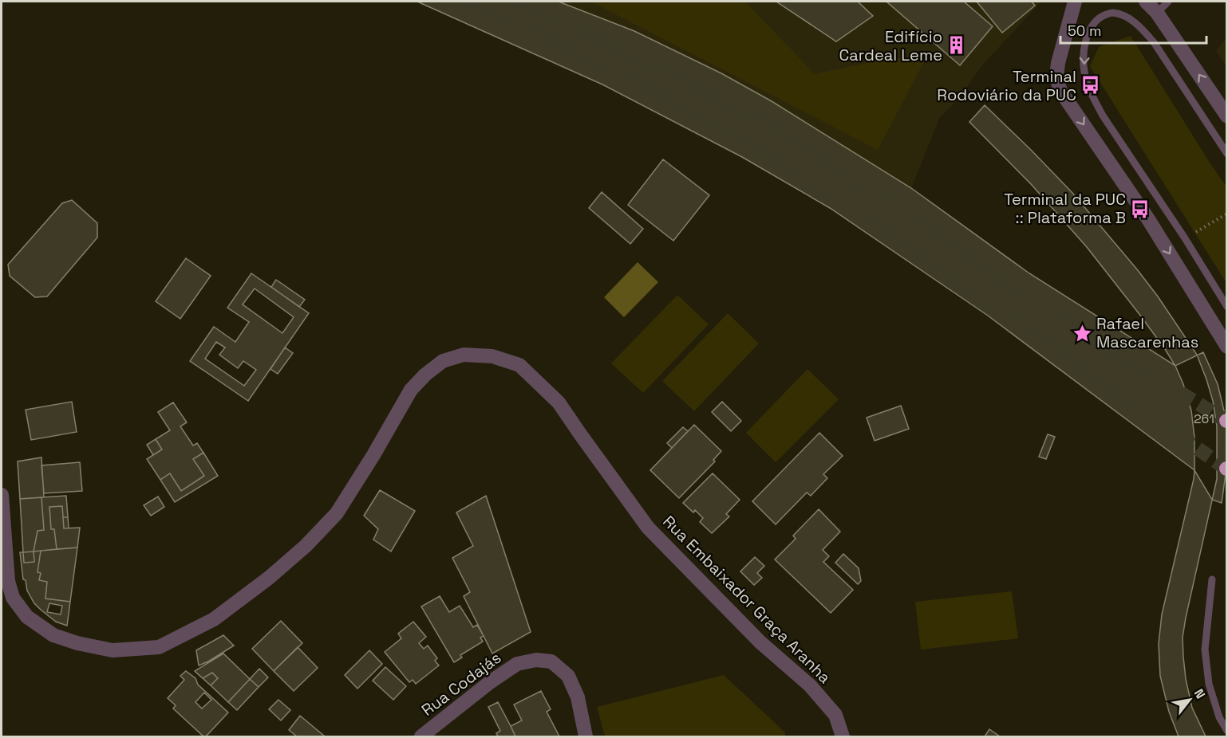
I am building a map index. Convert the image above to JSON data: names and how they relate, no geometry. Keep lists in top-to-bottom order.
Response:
{
  "streets": {
    "street": ["Rua Embaixador Graça Aranha", "Rua Codajás"]
  },
  "places": {
    "building": ["Edifício Cardeal Leme"],
    "bus stop": ["Terminal Rodoviário da PUC", "Terminal da PUC :: Plataforma B"],
    "place": ["Rafael Mascarenhas"]
  },
  "house_numbers": ["261"],
  "scale_bar": "50 m",
  "north": "top right"
}
